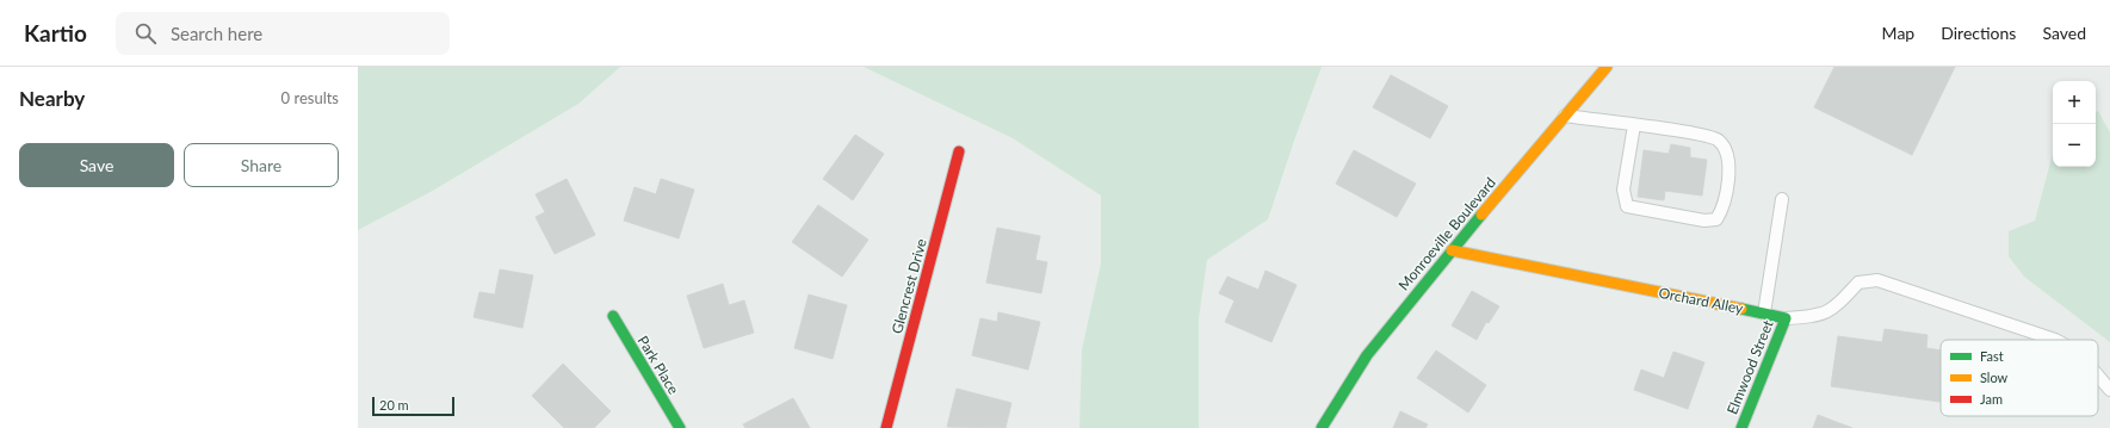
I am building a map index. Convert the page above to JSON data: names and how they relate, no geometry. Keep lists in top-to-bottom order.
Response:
{
  "streets": {
    "street": [
      "Monroeville Boulevard",
      "Glencrest Drive",
      "Orchard Alley",
      "Park Place",
      "Elmwood Street"
    ]
  },
  "crossings": [
    ["Monroeville Boulevard", "Orchard Alley"],
    ["Orchard Alley", "Elmwood Street"]
  ],
  "legend": ["Fast", "Slow", "Jam"],
  "scale_bar": "20 m",
  "page": {
    "header": "Kartio",
    "search": "Search here",
    "nav": ["Map", "Directions", "Saved"],
    "heading": ["Nearby", "0 results"],
    "map_buttons": ["+", "−"],
    "buttons": ["Save", "Share"],
    "scale": "20 m"
  }
}
